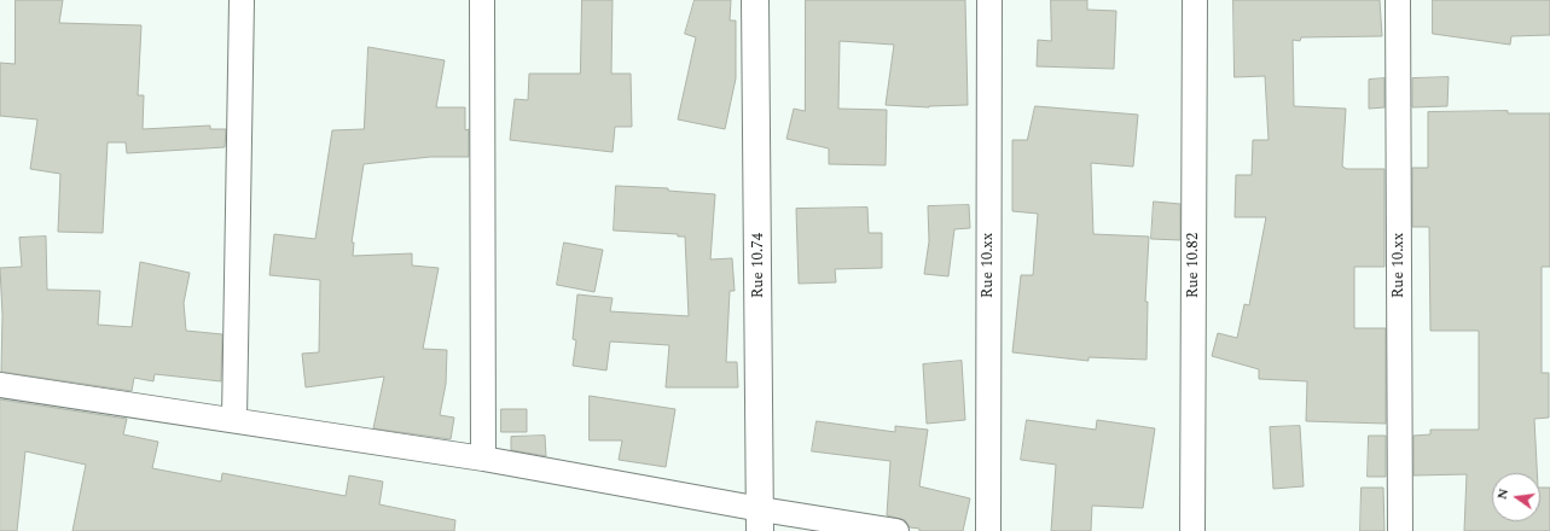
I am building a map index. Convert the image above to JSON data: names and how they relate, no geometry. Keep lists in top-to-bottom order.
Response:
{
  "streets": {
    "main road": ["Rue 10.74"],
    "street": ["Rue 10.xx", "Rue 10.82"]
  },
  "north": "left"
}
